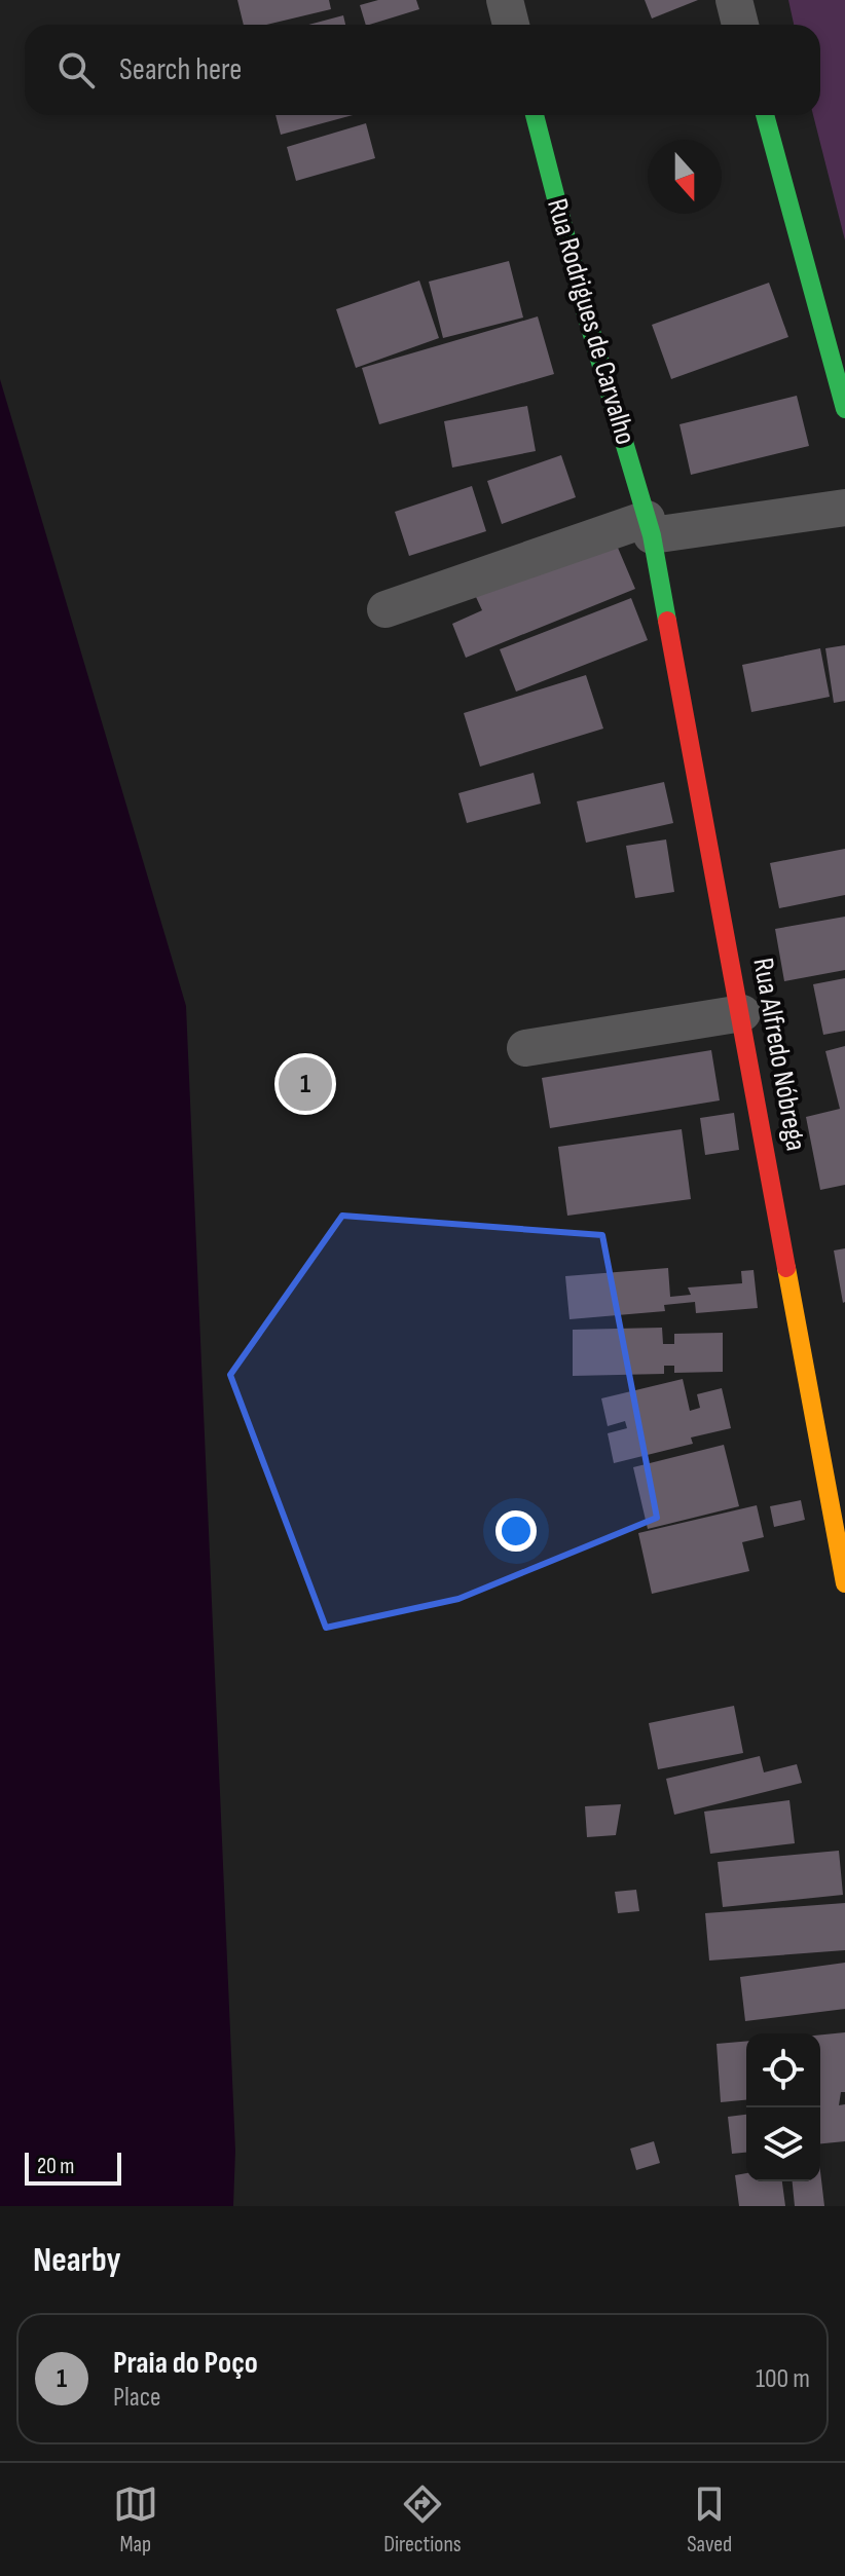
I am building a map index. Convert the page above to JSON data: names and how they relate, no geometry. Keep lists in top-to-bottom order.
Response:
{
  "streets": {
    "street": ["Rua Rodrigues de Carvalho", "Rua Alfredo Nóbrega"]
  },
  "crossings": [
    ["Rua Rodrigues de Carvalho", "Rua Alfredo Nóbrega"]
  ],
  "scale_bar": "20 m",
  "north": "bottom",
  "page": {
    "search": "Search here",
    "pins": "1",
    "scale": "20 m",
    "heading": "Nearby",
    "list": [
      {
        "mark": "1",
        "name": "Praia do Poço",
        "note": "Place",
        "value": "100 m"
      }
    ],
    "nav": ["Map", "Directions", "Saved"]
  }
}
